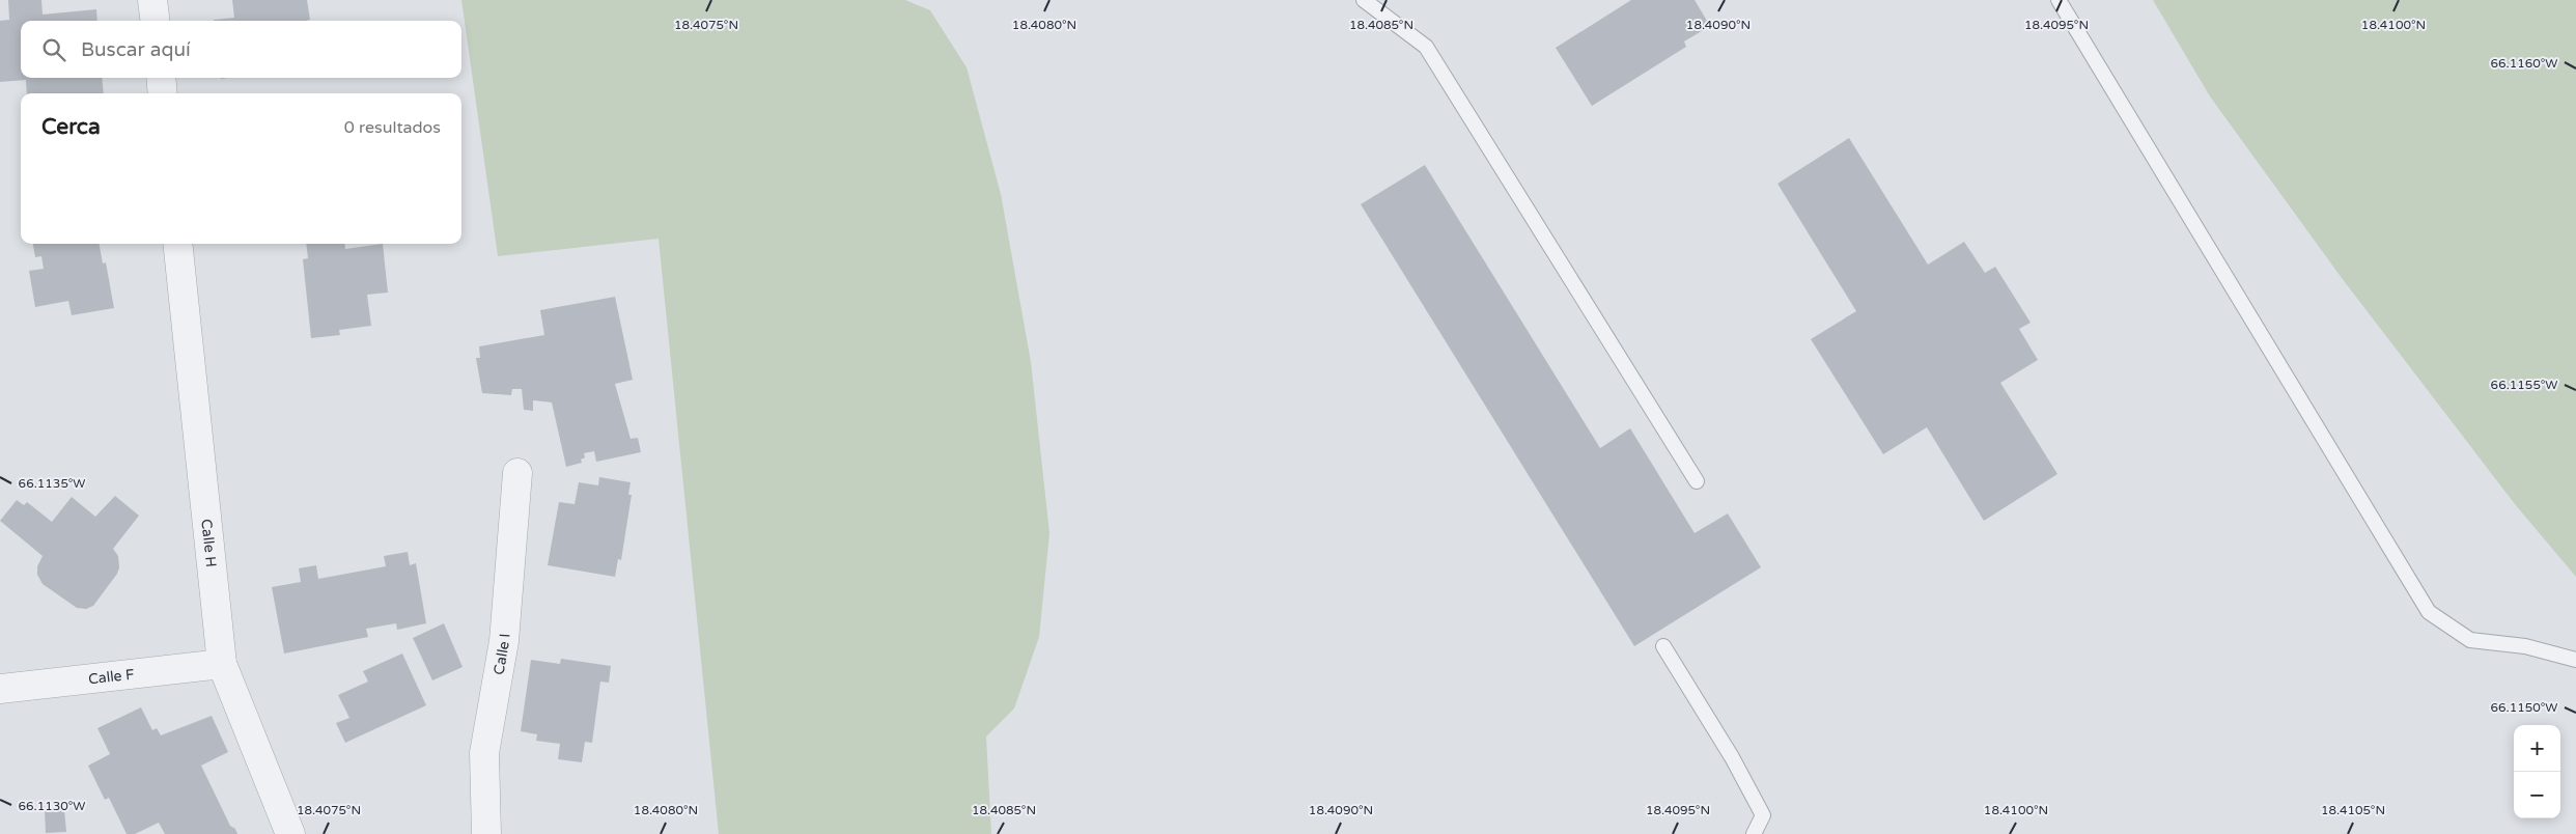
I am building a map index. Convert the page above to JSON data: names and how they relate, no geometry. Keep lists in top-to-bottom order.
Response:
{
  "streets": {
    "street": ["Calle H", "Calle I", "Calle F"]
  },
  "crossings": [
    ["Calle H", "Calle F"]
  ],
  "page": {
    "search": "Buscar aquí",
    "heading": ["Cerca", "0 resultados"],
    "map_buttons": ["+", "−"]
  },
  "coordinates": [
    "18.4075°N",
    "18.4080°N",
    "18.4085°N",
    "18.4090°N",
    "18.4095°N",
    "18.4100°N",
    "66.1160°W",
    "66.1155°W",
    "66.1135°W",
    "66.1150°W",
    "66.1130°W",
    "18.4105°N"
  ]
}
